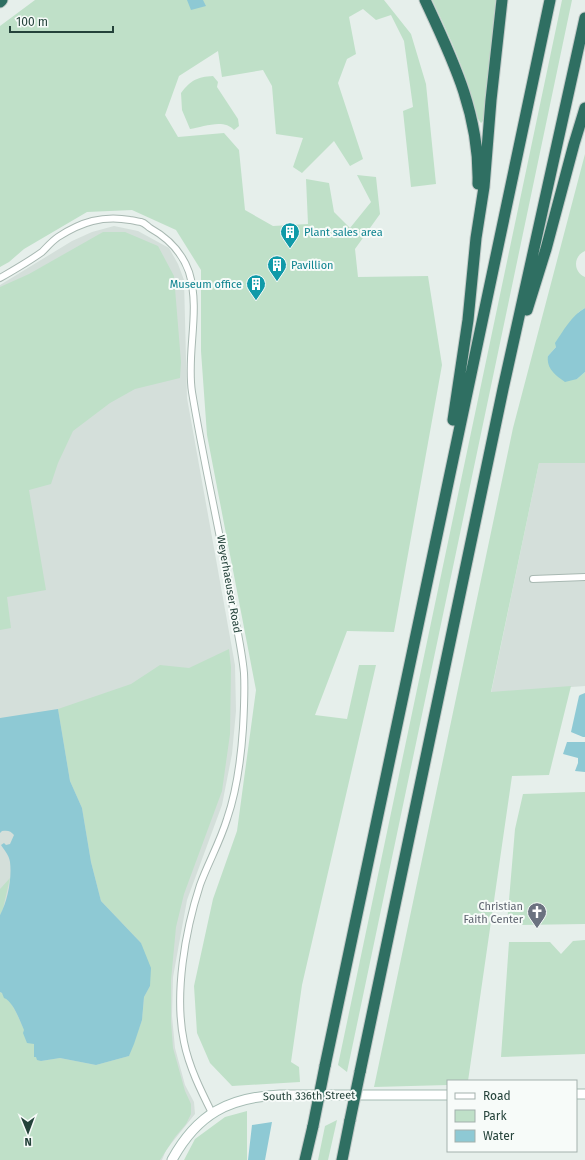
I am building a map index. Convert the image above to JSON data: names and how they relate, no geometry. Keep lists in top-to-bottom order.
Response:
{
  "streets": {
    "main road": ["South 336th Street"],
    "street": ["Weyerhaeuser Road"]
  },
  "crossings": [
    ["Weyerhaeuser Road", "South 336th Street"]
  ],
  "places": {
    "building": ["Plant sales area", "Pavillion", "Museum office"],
    "church": ["Christian Faith Center"]
  },
  "legend": ["Road", "Park", "Water"],
  "scale_bar": "100 m",
  "north": "bottom"
}
